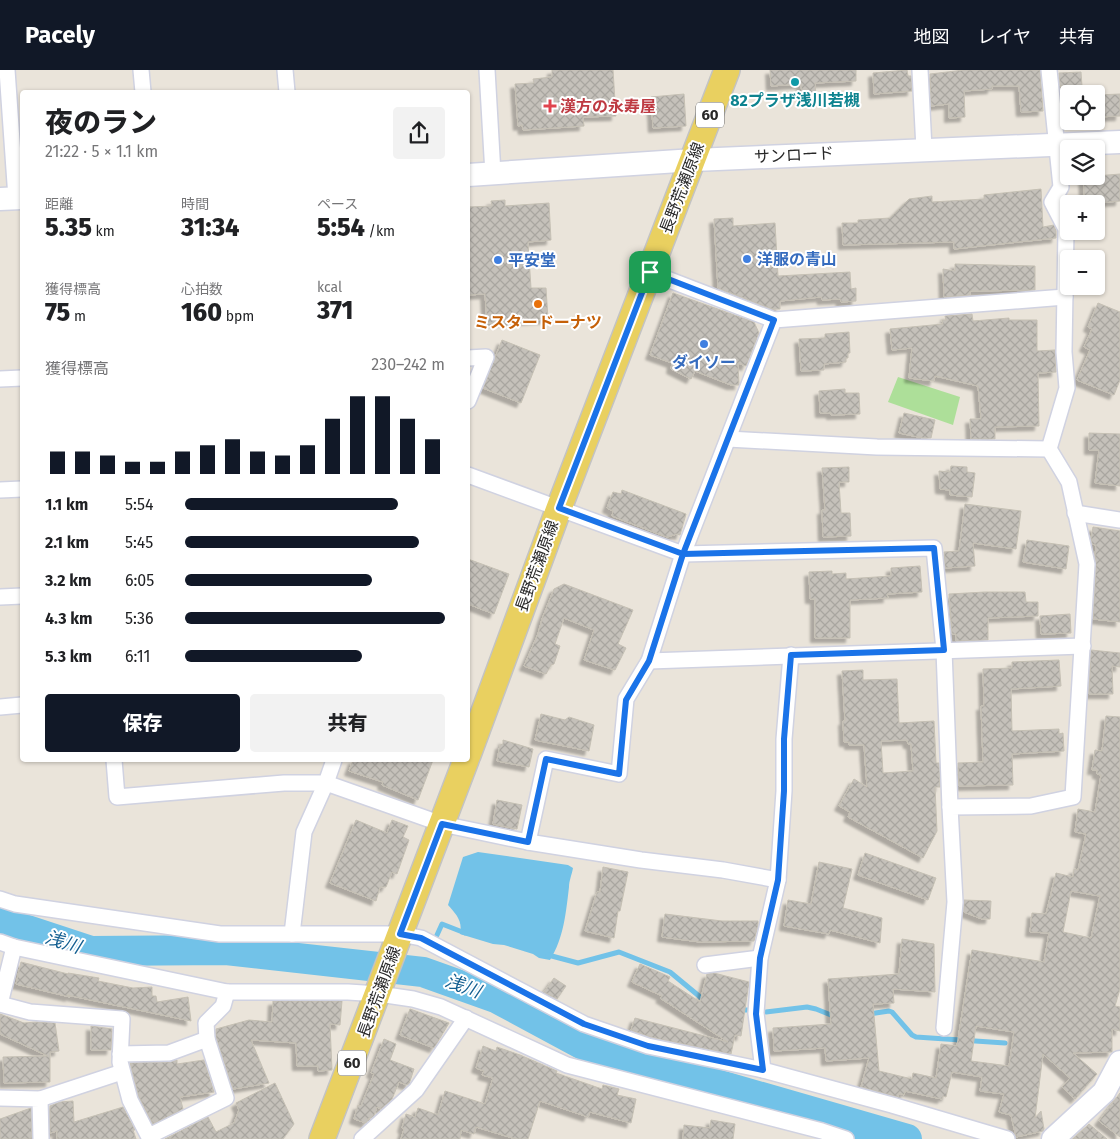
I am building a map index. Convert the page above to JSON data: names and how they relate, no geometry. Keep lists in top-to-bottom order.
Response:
{
  "streets": {
    "main road": ["60", "長野荒瀬原線"],
    "street": ["サンロード"]
  },
  "crossings": [
    ["サンロード", "長野荒瀬原線"]
  ],
  "water": ["浅川"],
  "places": {
    "other": [
      "82プラザ浅川若槻",
      "洋服の青山",
      "平安堂",
      "ミスタードーナツ",
      "ダイソー"
    ],
    "health": ["漢方の永寿屋"]
  },
  "page": {
    "header": "Pacely",
    "nav": ["地図", "レイヤ", "共有"],
    "map_buttons": ["+", "−"],
    "heading": ["夜のラン", "21:22 · 5 × 1.1 km"],
    "stats": [
      ["距離", "5.35 km"],
      ["時間", "31:34"],
      ["ペース", "5:54 /km"],
      ["獲得標高", "75 m"],
      ["心拍数", "160 bpm"],
      ["kcal", "371"]
    ],
    "chart": ["獲得標高", "230–242 m"],
    "list": [
      {
        "name": "1.1 km",
        "note": "5:54"
      },
      {
        "name": "2.1 km",
        "note": "5:45"
      },
      {
        "name": "3.2 km",
        "note": "6:05"
      },
      {
        "name": "4.3 km",
        "note": "5:36"
      },
      {
        "name": "5.3 km",
        "note": "6:11"
      }
    ],
    "buttons": ["保存", "共有"]
  }
}
